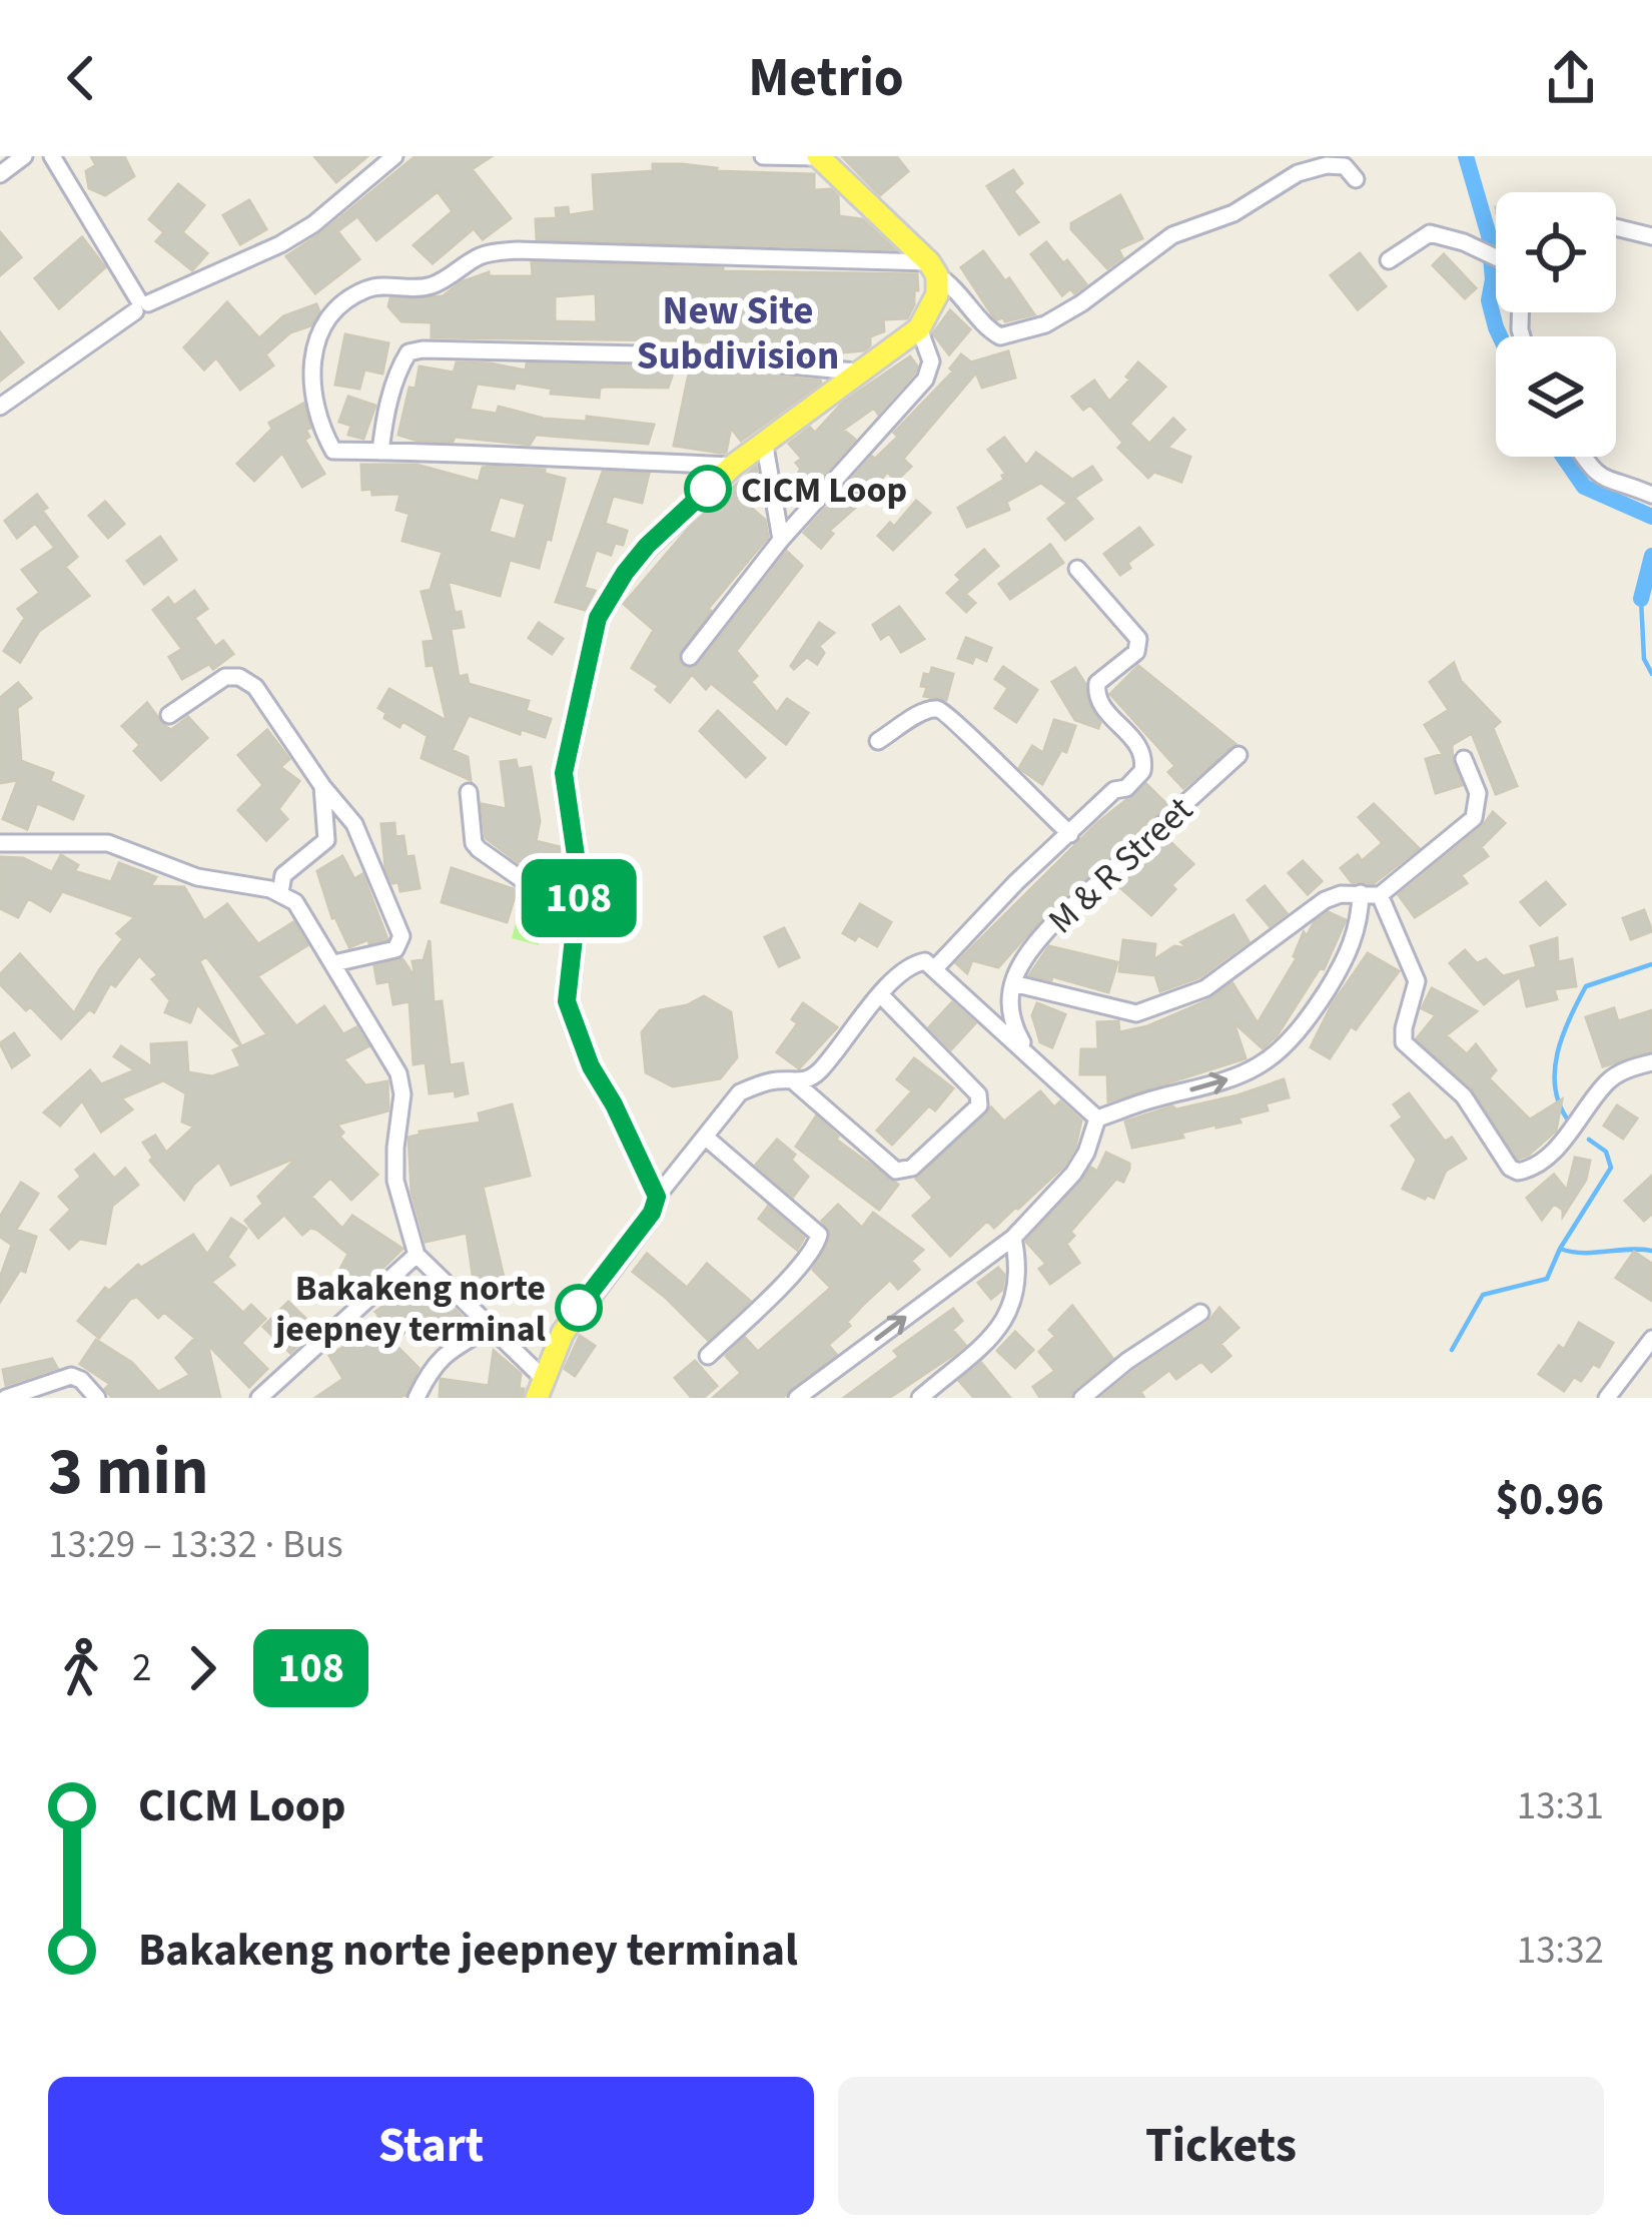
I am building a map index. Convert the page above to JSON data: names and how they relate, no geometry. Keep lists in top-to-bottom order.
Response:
{
  "streets": {
    "street": ["M & R Street"]
  },
  "districts": ["New Site Subdivision"],
  "places": ["CICM Loop", "Bakakeng norte jeepney terminal"],
  "lines": ["bus line 108"],
  "page": {
    "header": "Metrio",
    "on_map": "108",
    "heading": ["3 min", "13:29 – 13:32 · Bus", "$0.96"],
    "legs": ["2", "108"],
    "list": [
      {
        "name": "CICM Loop",
        "value": "13:31"
      },
      {
        "name": "Bakakeng norte jeepney terminal",
        "value": "13:32"
      }
    ],
    "buttons": ["Start", "Tickets"]
  }
}
